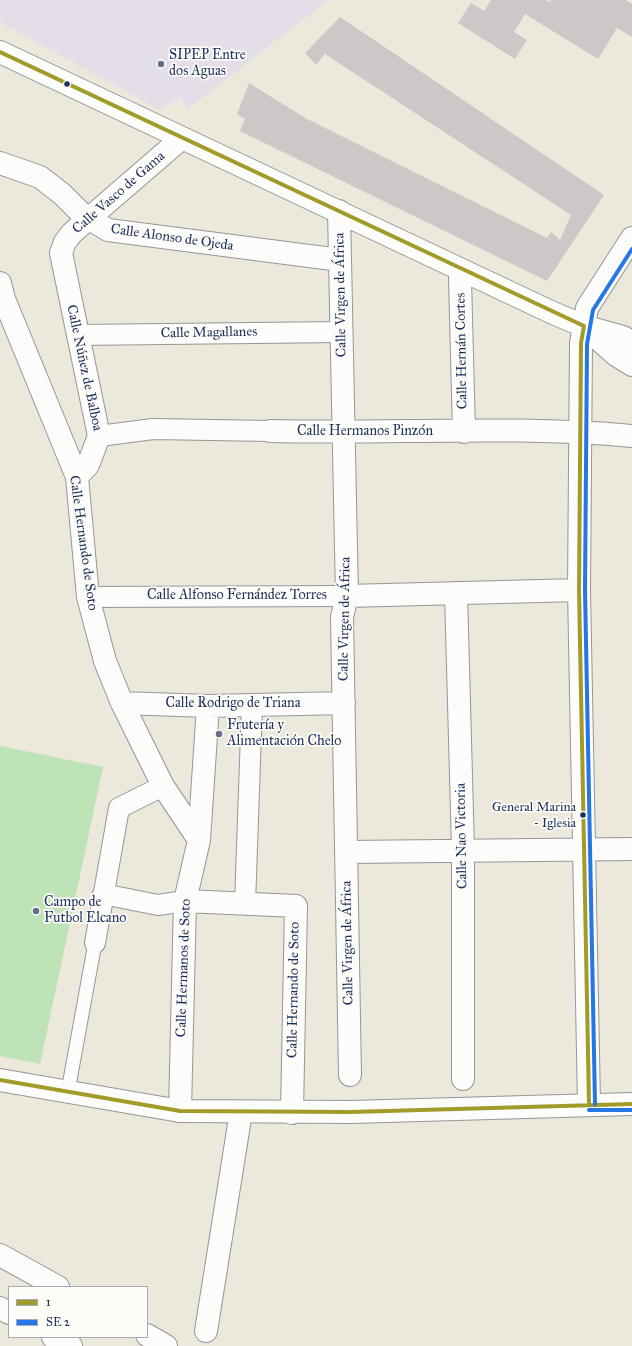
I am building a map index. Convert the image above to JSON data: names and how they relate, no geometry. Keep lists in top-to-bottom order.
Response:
{
  "streets": {
    "main road": [
      "Calle Vasco de Gama",
      "Calle Alonso de Ojeda",
      "Calle Virgen de África",
      "Calle Hernán Cortes",
      "Calle Núñez de Balboa",
      "Calle Hermanos Pinzón",
      "Calle Hernando de Soto",
      "Calle Alfonso Fernández Torres",
      "Calle Rodrigo de Triana",
      "Calle Nao Victoria",
      "Calle Hermanos de Soto"
    ],
    "street": ["Calle Magallanes"]
  },
  "crossings": [
    ["Calle Vasco de Gama", "Calle Alonso de Ojeda"],
    ["Calle Vasco de Gama", "Calle Núñez de Balboa"],
    ["Calle Alonso de Ojeda", "Calle Virgen de África"],
    ["Calle Virgen de África", "Calle Magallanes"],
    ["Calle Virgen de África", "Calle Hermanos Pinzón"],
    ["Calle Virgen de África", "Calle Alfonso Fernández Torres"],
    ["Calle Virgen de África", "Calle Rodrigo de Triana"],
    ["Calle Magallanes", "Calle Núñez de Balboa"],
    ["Calle Hernán Cortes", "Calle Hermanos Pinzón"],
    ["Calle Núñez de Balboa", "Calle Hermanos Pinzón"],
    ["Calle Núñez de Balboa", "Calle Hernando de Soto"],
    ["Calle Hernando de Soto", "Calle Alfonso Fernández Torres"],
    ["Calle Hernando de Soto", "Calle Rodrigo de Triana"],
    ["Calle Hernando de Soto", "Calle Hermanos de Soto"],
    ["Calle Alfonso Fernández Torres", "Calle Nao Victoria"],
    ["Calle Rodrigo de Triana", "Calle Hermanos de Soto"]
  ],
  "places": [
    "SIPEP Entre dos Aguas",
    "Frutería y Alimentación Chelo",
    "General Marina - Iglesia",
    "Campo de Futbol Elcano"
  ],
  "lines": ["transit line 1"],
  "legend": ["1", "SE 2"]
}
